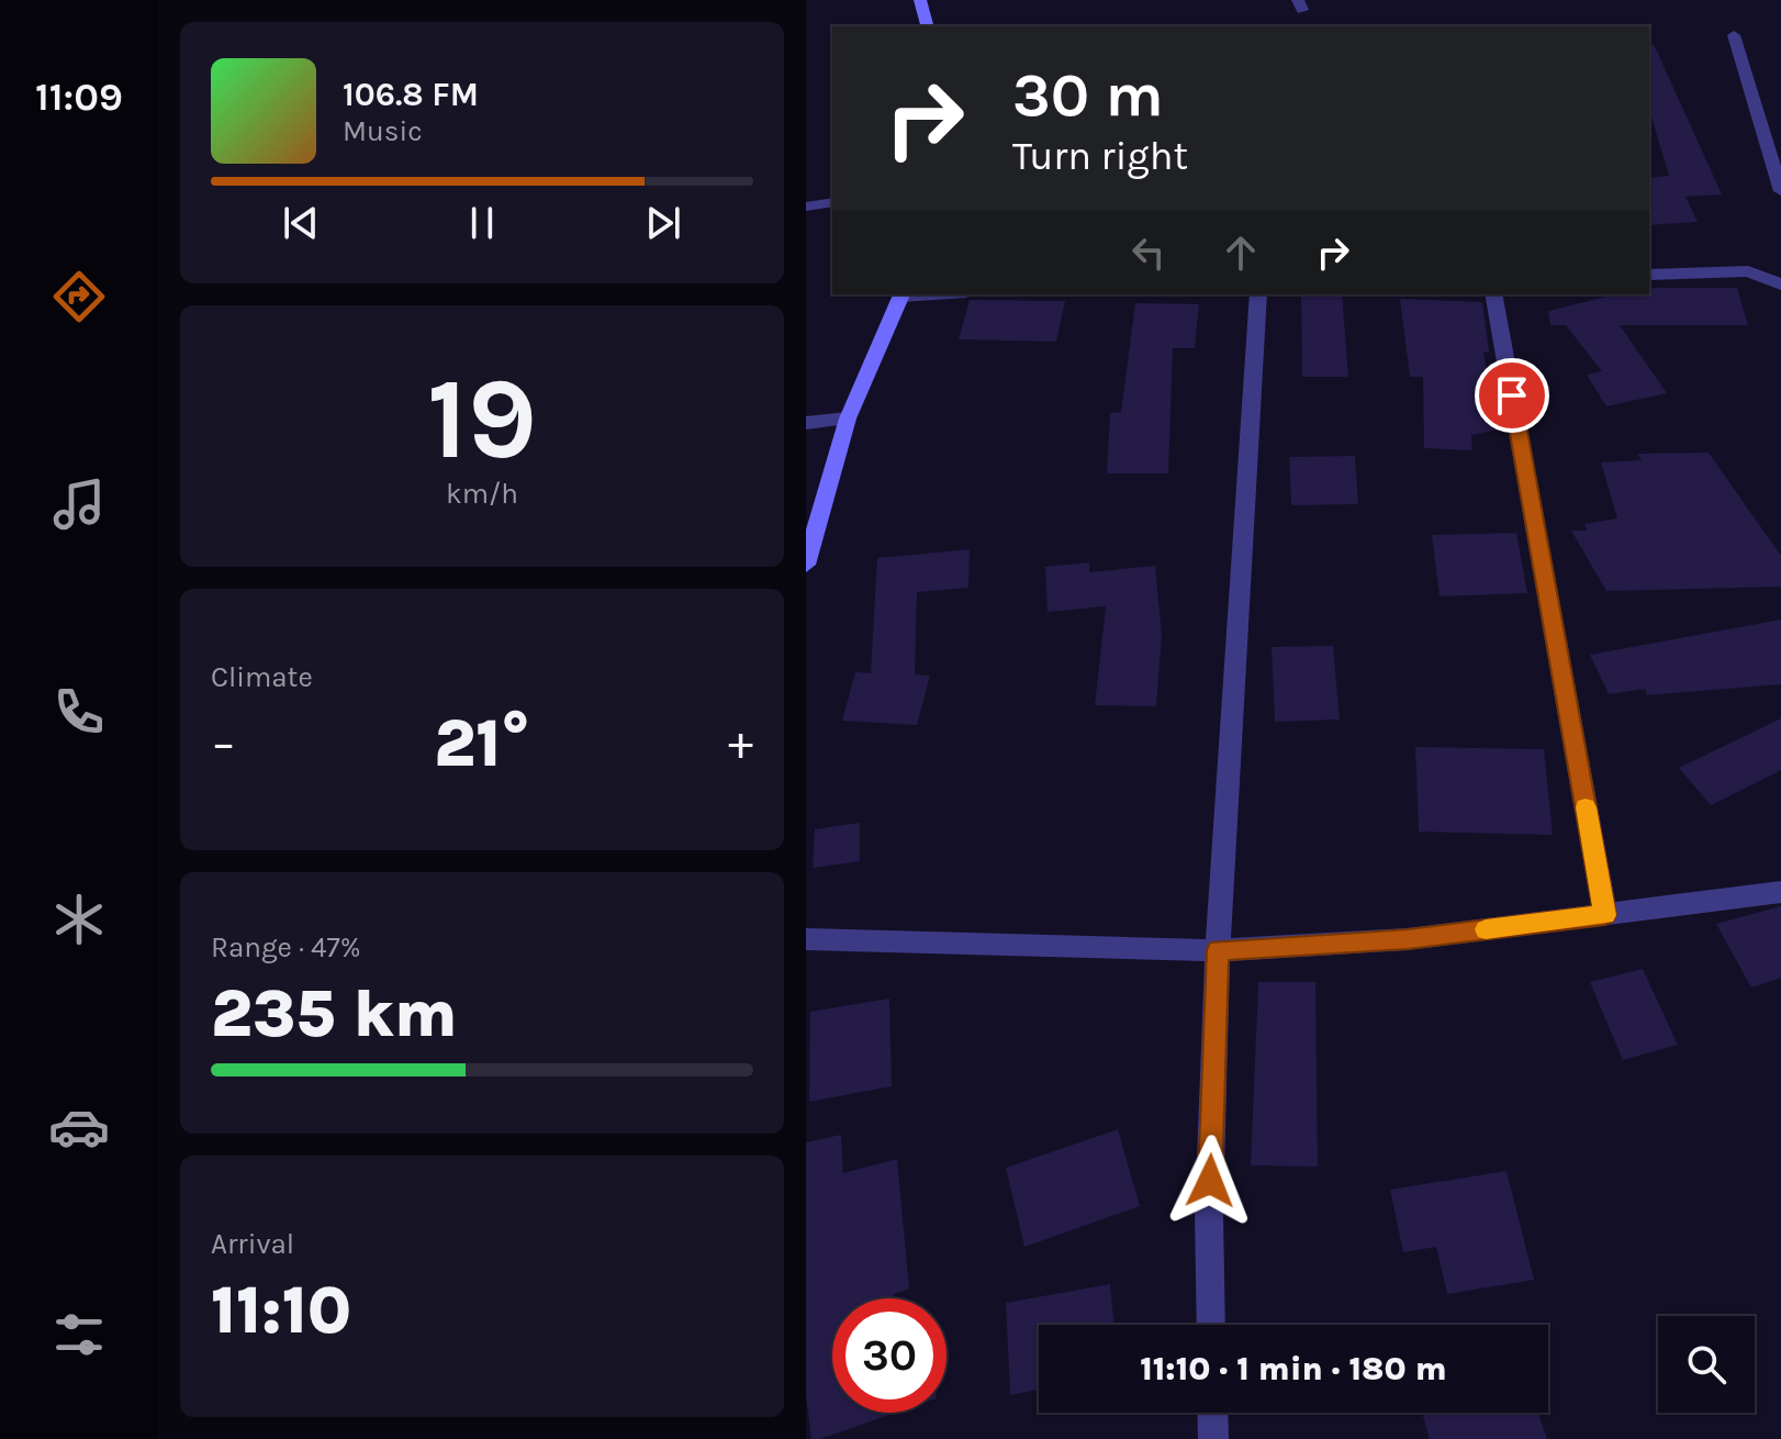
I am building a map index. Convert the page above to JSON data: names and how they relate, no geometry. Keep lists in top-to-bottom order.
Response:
{
  "page": {
    "tabs": "11:09",
    "turn": ["30 m", "Turn right"],
    "song": ["106.8 FM", "Music"],
    "tile": [
      ["19", "km/h"],
      "Climate",
      ["Range · 47%", "235 km"],
      ["Arrival", "11:10"]
    ],
    "heat": ["−", "21°", "+"],
    "limit": "30",
    "trip": "11:10 · 1 min · 180 m"
  }
}
